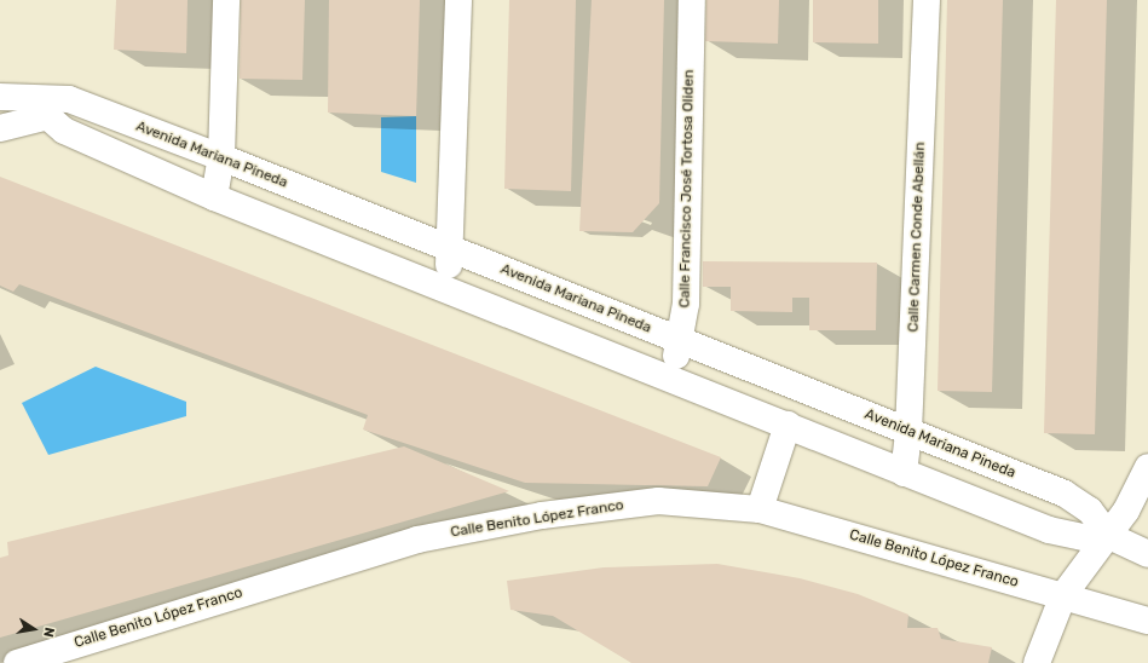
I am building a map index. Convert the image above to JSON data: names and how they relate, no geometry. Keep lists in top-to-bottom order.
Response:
{
  "streets": {
    "street": [
      "Avenida Mariana Pineda",
      "Calle Francisco José Tortosa Oliden",
      "Calle Carmen Conde Abellán",
      "Calle Benito López Franco"
    ]
  },
  "crossings": [
    ["Avenida Mariana Pineda", "Calle Francisco José Tortosa Oliden"],
    ["Avenida Mariana Pineda", "Calle Carmen Conde Abellán"]
  ],
  "north": "right"
}
